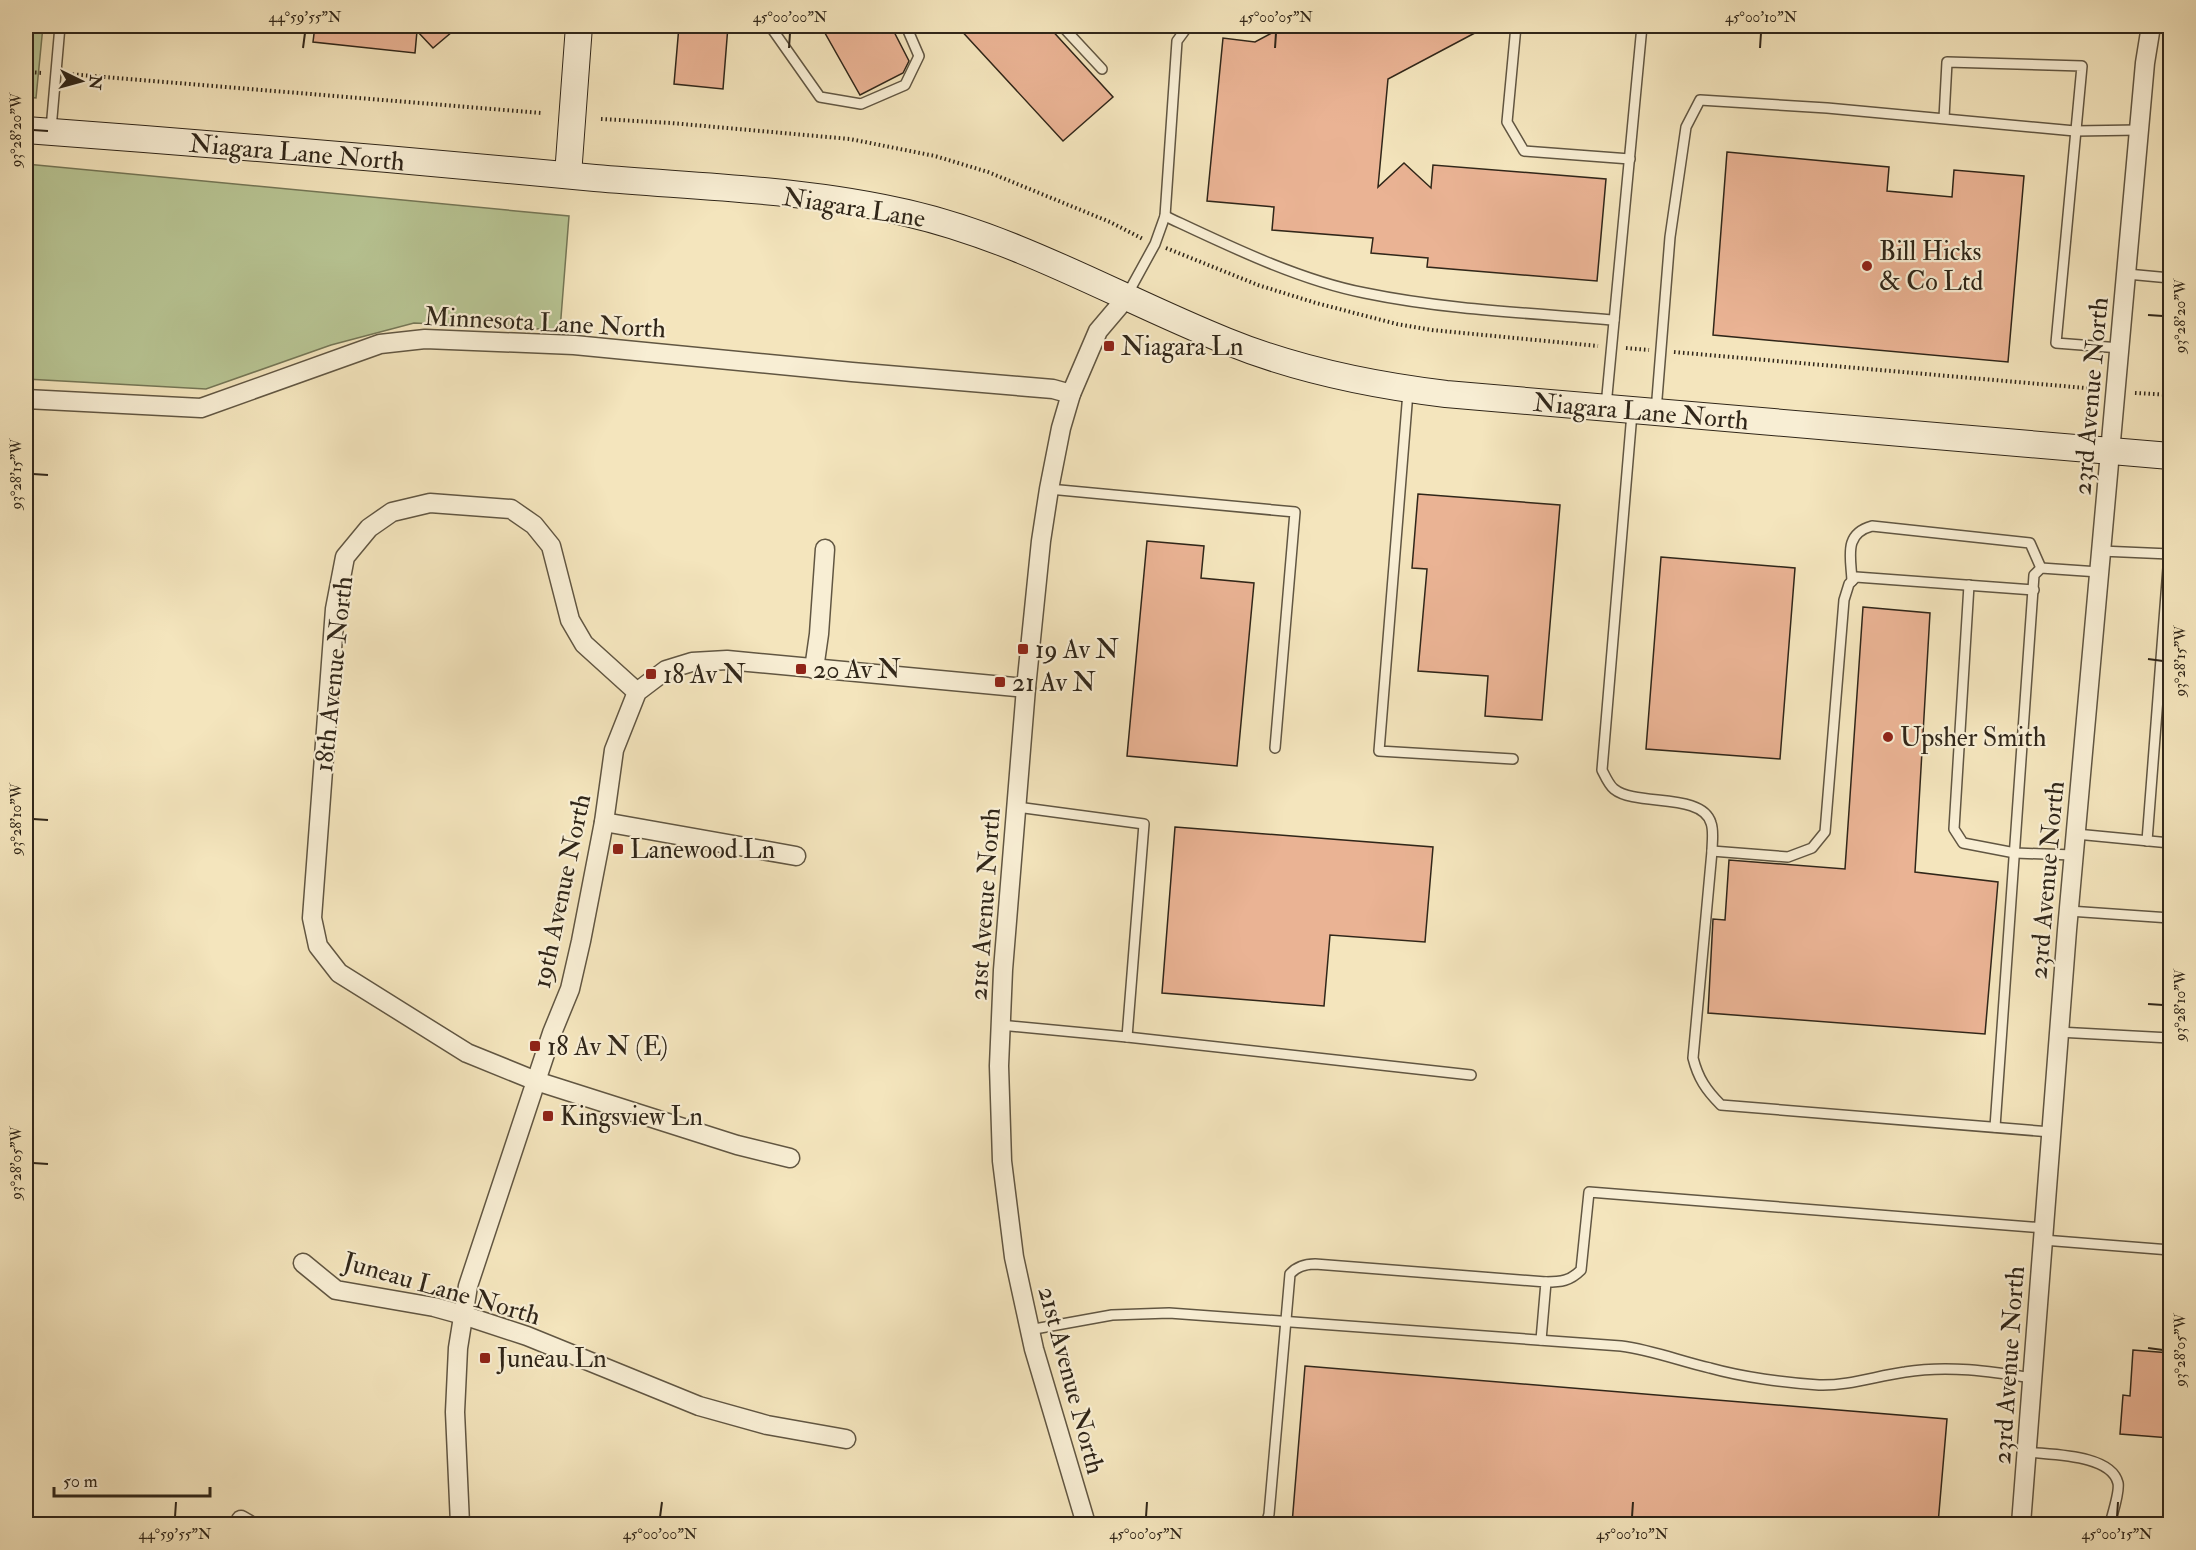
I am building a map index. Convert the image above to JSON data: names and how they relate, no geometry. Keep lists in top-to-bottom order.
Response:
{
  "streets": {
    "street": [
      "Niagara Lane North",
      "Niagara Lane",
      "Minnesota Lane North",
      "23rd Avenue North",
      "18th Avenue North",
      "19th Avenue North",
      "21st Avenue North",
      "Juneau Lane North"
    ]
  },
  "crossings": [
    ["Niagara Lane North", "Niagara Lane"],
    ["Niagara Lane North", "23rd Avenue North"],
    ["Niagara Lane North", "21st Avenue North"],
    ["Niagara Lane", "21st Avenue North"],
    ["Minnesota Lane North", "21st Avenue North"],
    ["18th Avenue North", "19th Avenue North"],
    ["19th Avenue North", "Juneau Lane North"]
  ],
  "places": {
    "other": ["Bill Hicks & Co Ltd", "Upsher Smith"],
    "transit": [
      "Niagara Ln",
      "19 Av N",
      "20 Av N",
      "18 Av N",
      "21 Av N",
      "Lanewood Ln",
      "18 Av N (E)",
      "Kingsview Ln",
      "Juneau Ln"
    ]
  },
  "scale_bar": "50 m",
  "north": "right",
  "coordinates": [
    "44°59'55\"N",
    "45°00'00\"N",
    "45°00'05\"N",
    "45°00'10\"N",
    "93°28'20\"W",
    "93°28'15\"W",
    "93°28'10\"W",
    "93°28'05\"W",
    "45°00'15\"N"
  ]
}
